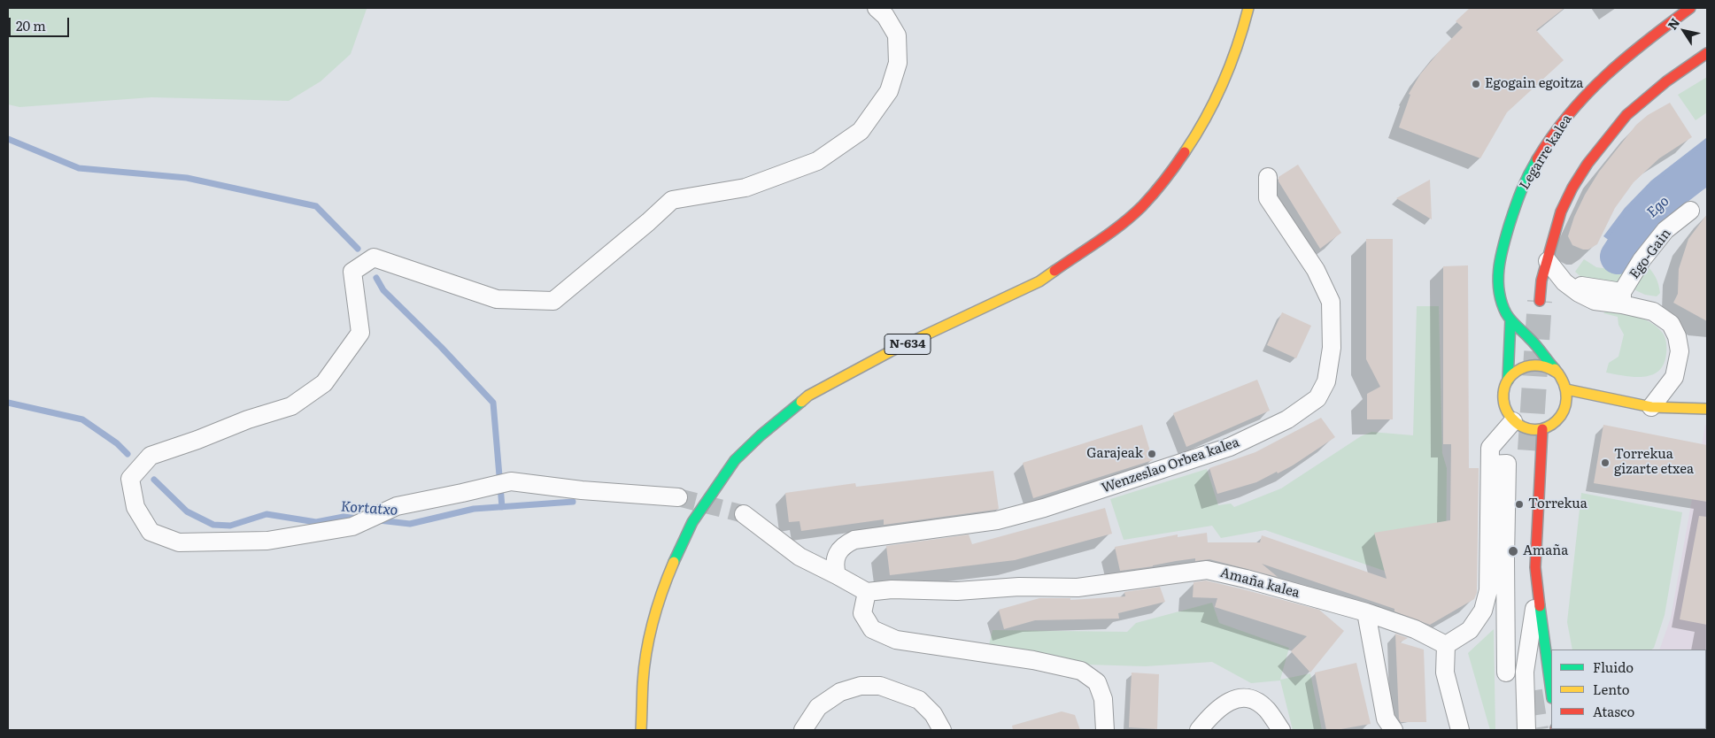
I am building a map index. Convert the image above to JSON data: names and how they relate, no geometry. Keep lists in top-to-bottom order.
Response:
{
  "streets": {
    "main road": ["Legarre kalea", "N-634"],
    "street": ["Ego-Gain", "Wenzeslao Orbea kalea", "Amaña kalea"]
  },
  "water": ["Ego", "Kortatxo"],
  "places": [
    "Egogain egoitza",
    "Garajeak",
    "Torrekua gizarte etxea",
    "Torrekua",
    "Amaña"
  ],
  "legend": ["Fluido", "Lento", "Atasco"],
  "scale_bar": "20 m",
  "north": "top left"
}
